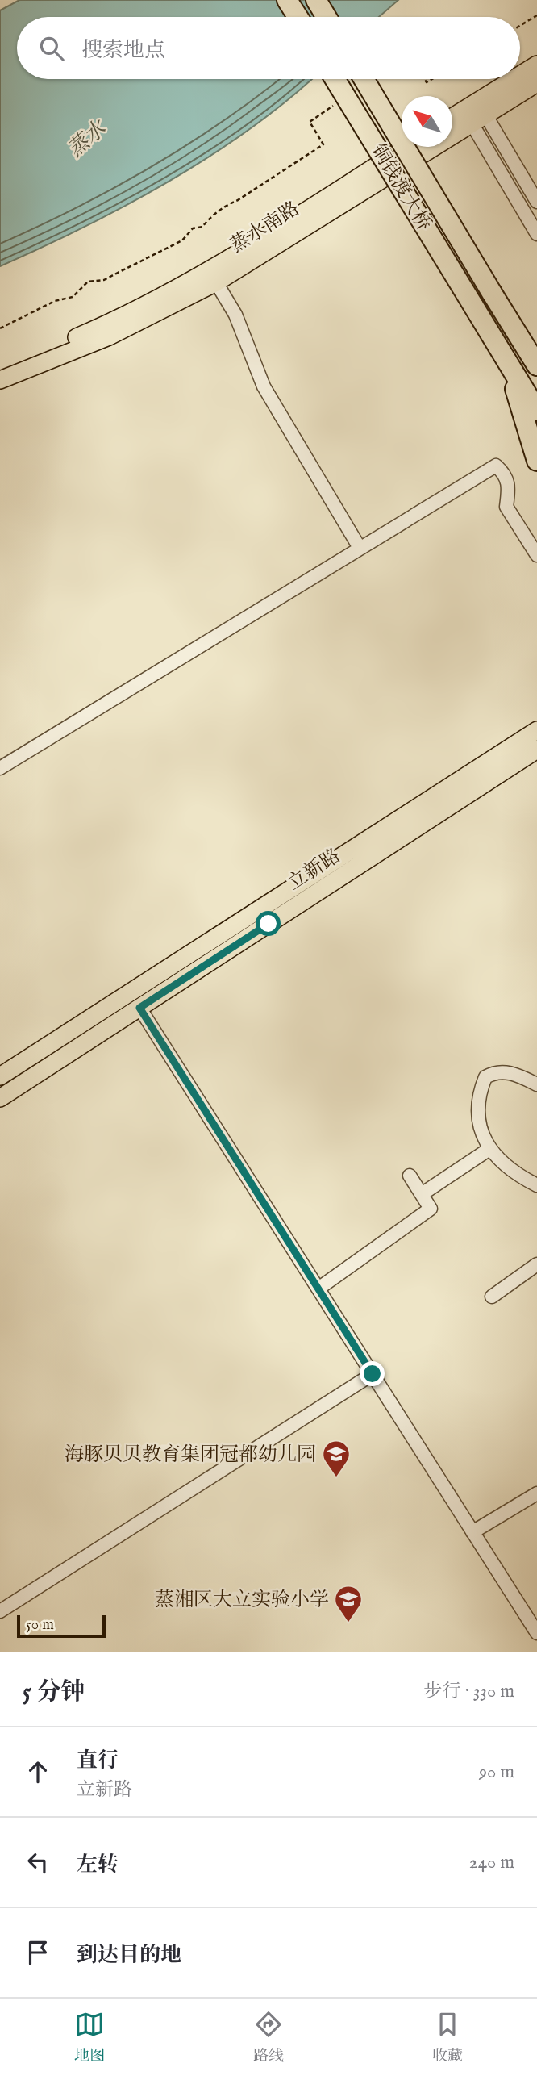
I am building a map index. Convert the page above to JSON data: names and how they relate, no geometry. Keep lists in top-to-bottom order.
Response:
{
  "streets": {
    "highway": ["铜钱渡大桥"],
    "main road": ["蒸水南路", "立新路"]
  },
  "water": ["蒸水"],
  "places": {
    "school or university": ["海豚贝贝教育集团冠都幼儿园", "蒸湘区大立实验小学"]
  },
  "scale_bar": "50 m",
  "north": "top left",
  "page": {
    "search": "搜索地点",
    "scale": "50 m",
    "heading": ["5 分钟", "步行 · 330 m"],
    "list": [
      ["直行", "立新路", "90 m"],
      ["左转", "240 m"],
      "到达目的地"
    ],
    "nav": ["地图", "路线", "收藏"]
  }
}
